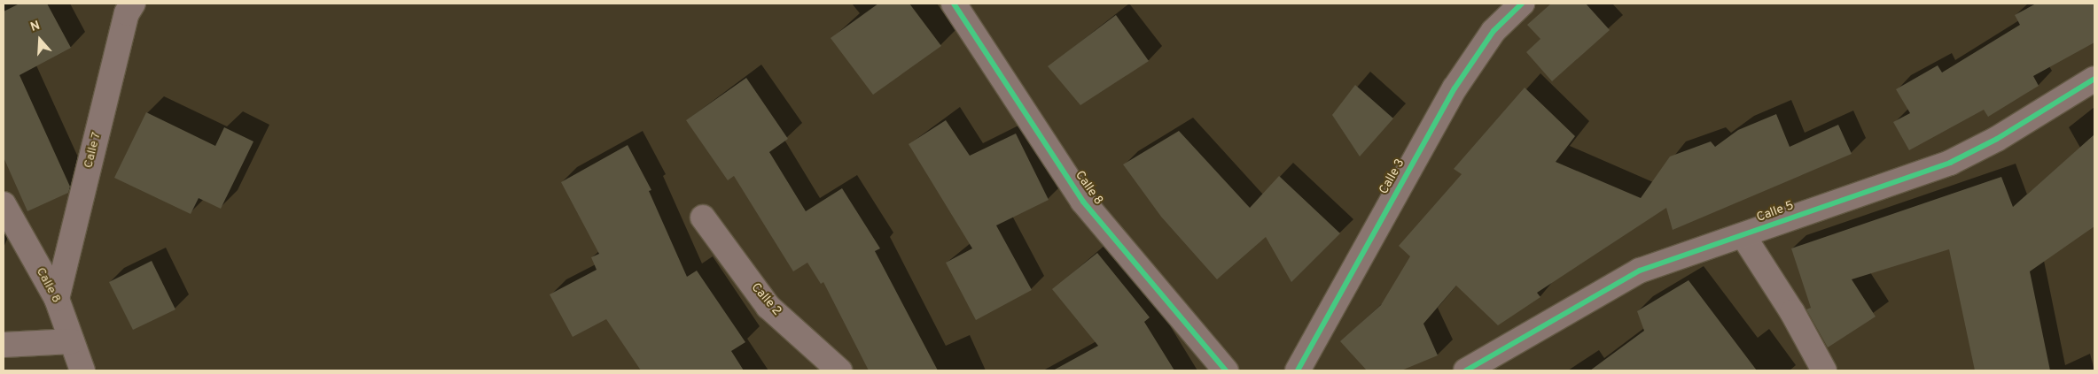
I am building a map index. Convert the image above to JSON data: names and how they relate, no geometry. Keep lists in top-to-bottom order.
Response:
{
  "streets": {
    "street": [
      "Calle 7",
      "Calle 3",
      "Calle 8",
      "Calle 5",
      "Calle 2"
    ]
  },
  "crossings": [
    ["Calle 7", "Calle 8"]
  ],
  "north": "top"
}
